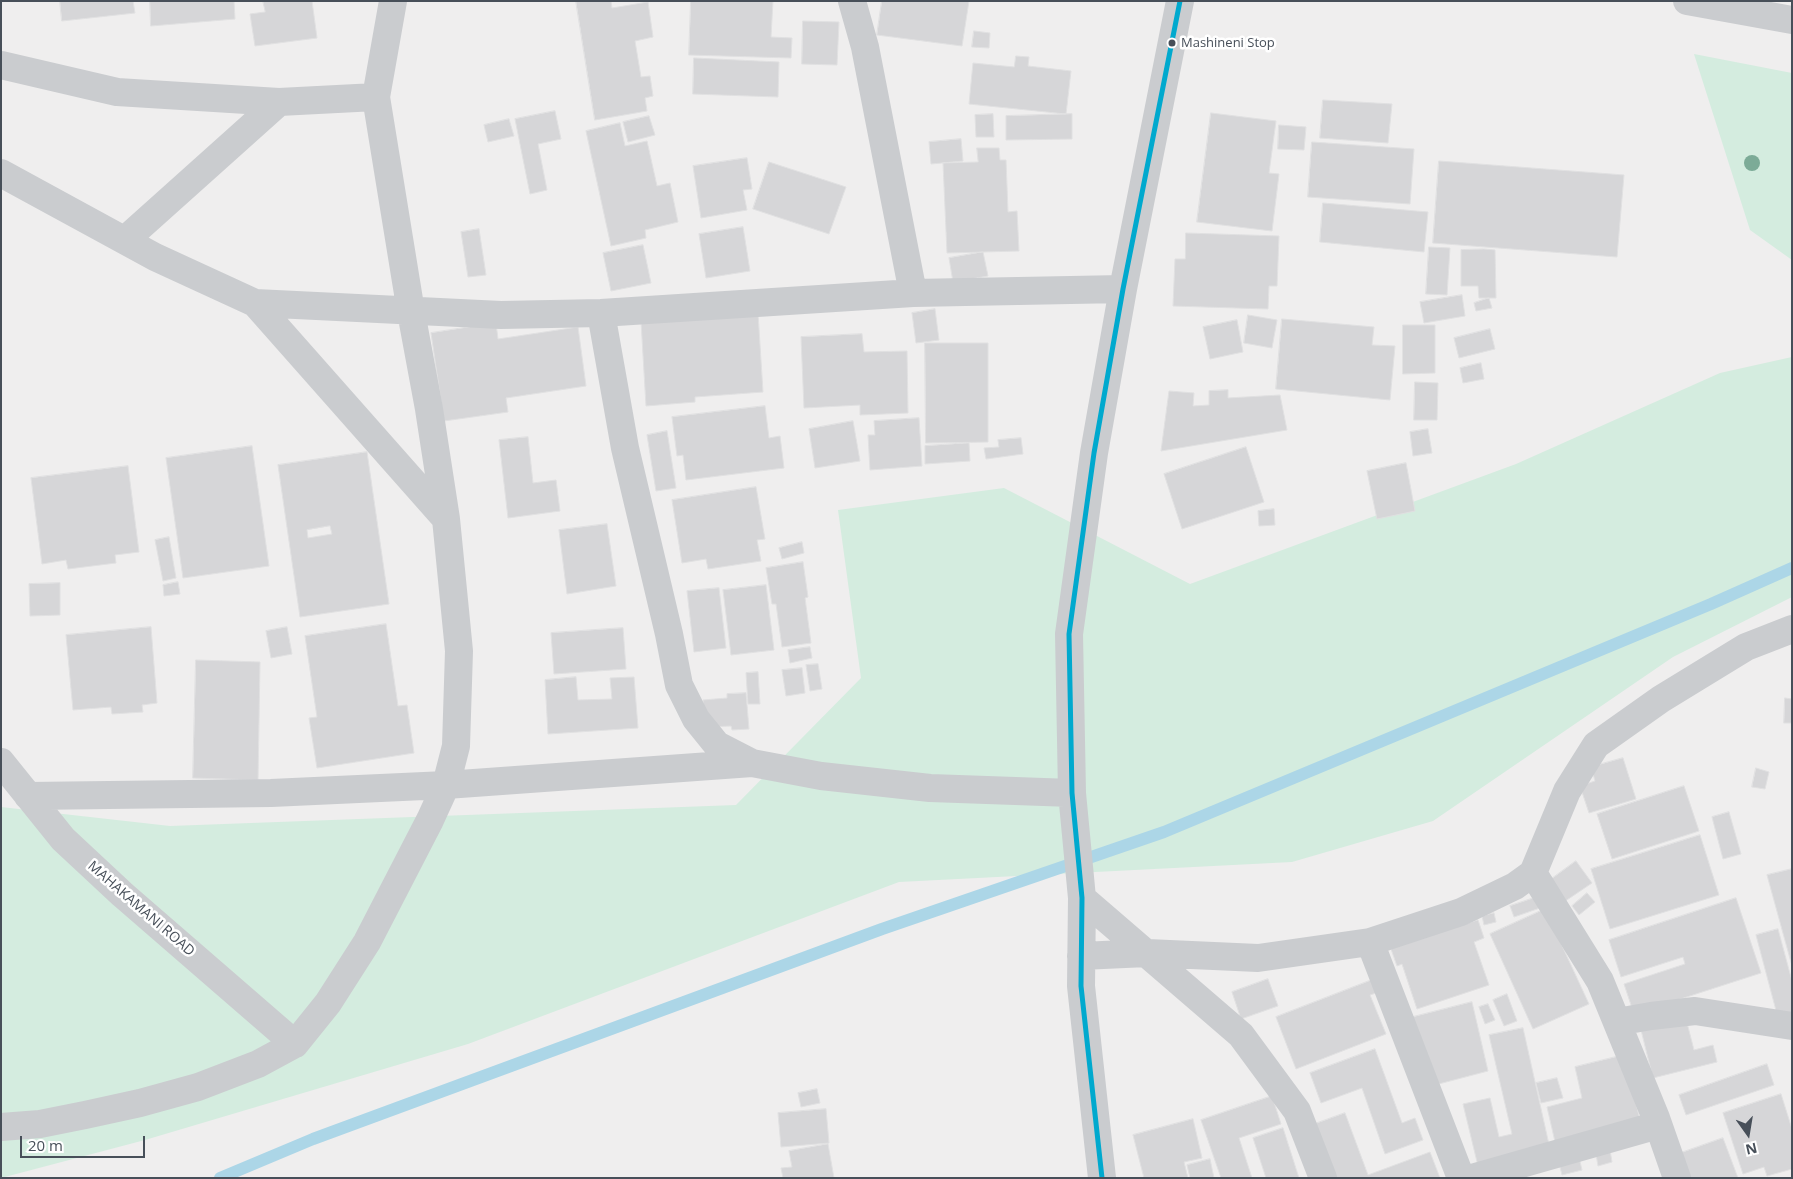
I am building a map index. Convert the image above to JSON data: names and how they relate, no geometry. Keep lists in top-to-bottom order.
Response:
{
  "streets": {
    "street": ["MAHAKAMANI ROAD"]
  },
  "places": ["Mashineni Stop"],
  "scale_bar": "20 m",
  "north": "bottom"
}
